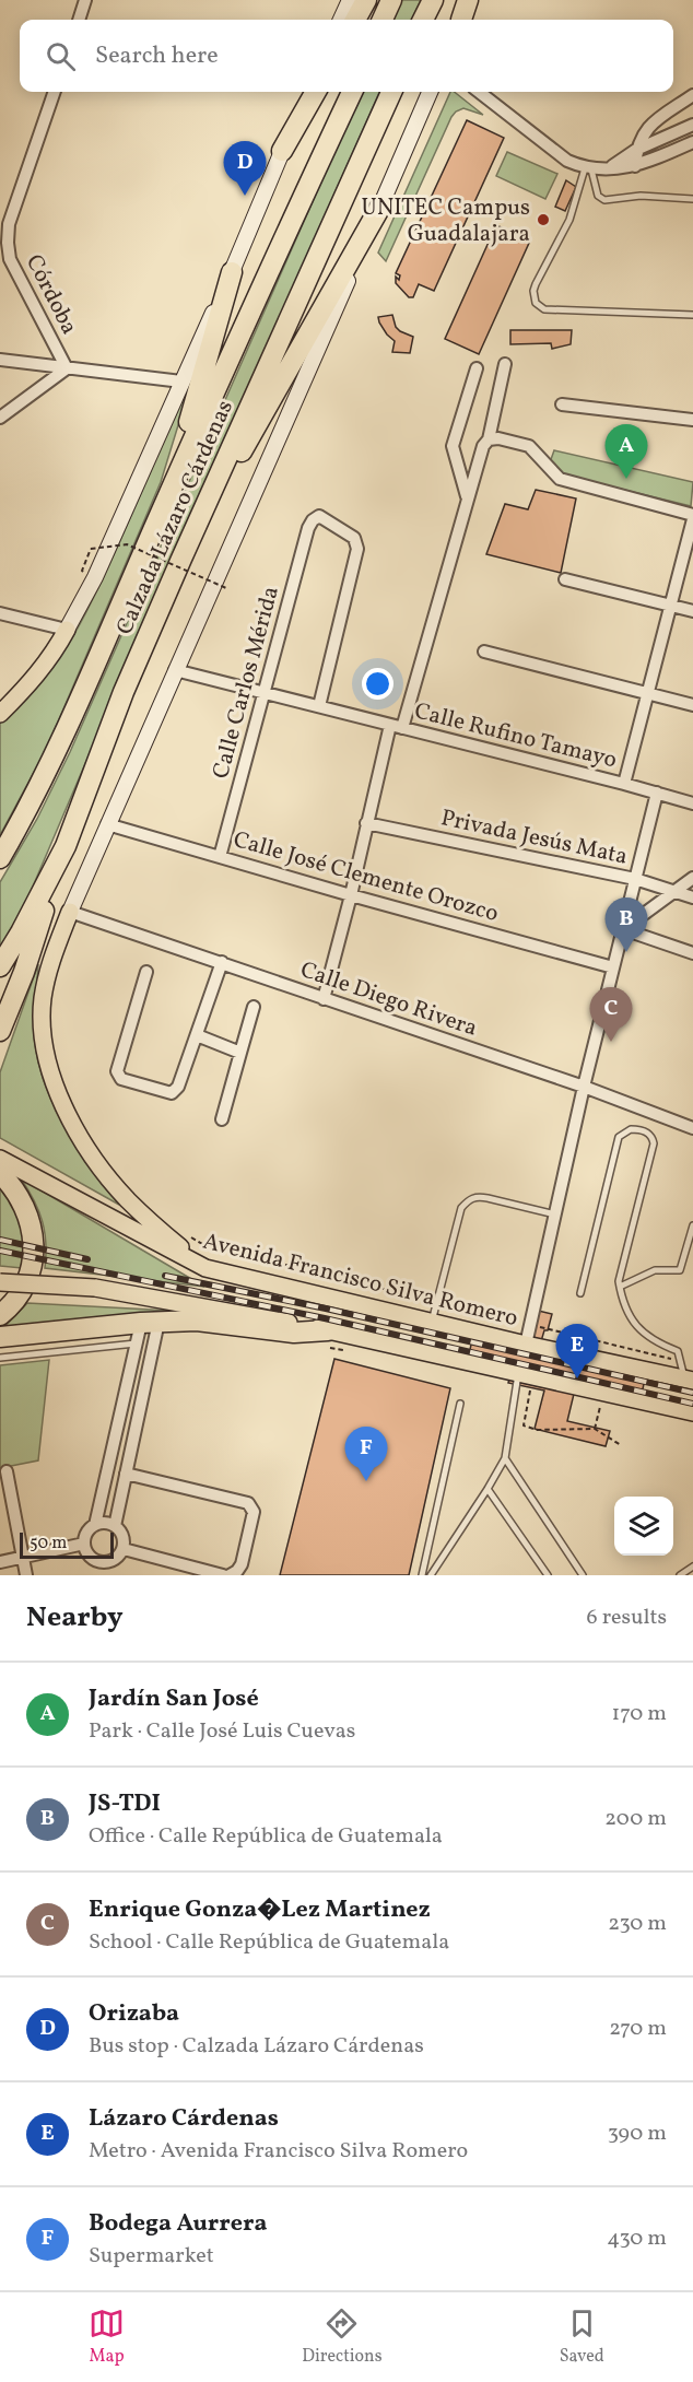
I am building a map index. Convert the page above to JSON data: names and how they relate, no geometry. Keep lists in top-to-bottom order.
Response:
{
  "streets": {
    "highway": ["Calzada Lázaro Cárdenas"],
    "main road": ["Avenida Francisco Silva Romero"],
    "street": [
      "Córdoba",
      "Calle Carlos Mérida",
      "Calle Rufino Tamayo",
      "Privada Jesús Mata",
      "Calle José Clemente Orozco",
      "Calle Diego Rivera"
    ]
  },
  "crossings": [
    ["Calle Carlos Mérida", "Calle Rufino Tamayo"],
    ["Calle Carlos Mérida", "Calle José Clemente Orozco"]
  ],
  "places": ["UNITEC Campus Guadalajara"],
  "scale_bar": "50 m",
  "page": {
    "search": "Search here",
    "pins": [
      "D",
      "A",
      "B",
      "C",
      "E",
      "F"
    ],
    "scale": "50 m",
    "heading": ["Nearby", "6 results"],
    "list": [
      {
        "mark": "A",
        "name": "Jardín San José",
        "note": "Park · Calle José Luis Cuevas",
        "value": "170 m"
      },
      {
        "mark": "B",
        "name": "JS-TDI",
        "note": "Office · Calle República de Guatemala",
        "value": "200 m"
      },
      {
        "mark": "C",
        "name": "Enrique Gonza�Lez Martinez",
        "note": "School · Calle República de Guatemala",
        "value": "230 m"
      },
      {
        "mark": "D",
        "name": "Orizaba",
        "note": "Bus stop · Calzada Lázaro Cárdenas",
        "value": "270 m"
      },
      {
        "mark": "E",
        "name": "Lázaro Cárdenas",
        "note": "Metro · Avenida Francisco Silva Romero",
        "value": "390 m"
      },
      {
        "mark": "F",
        "name": "Bodega Aurrera",
        "note": "Supermarket",
        "value": "430 m"
      }
    ],
    "nav": ["Map", "Directions", "Saved"]
  }
}
